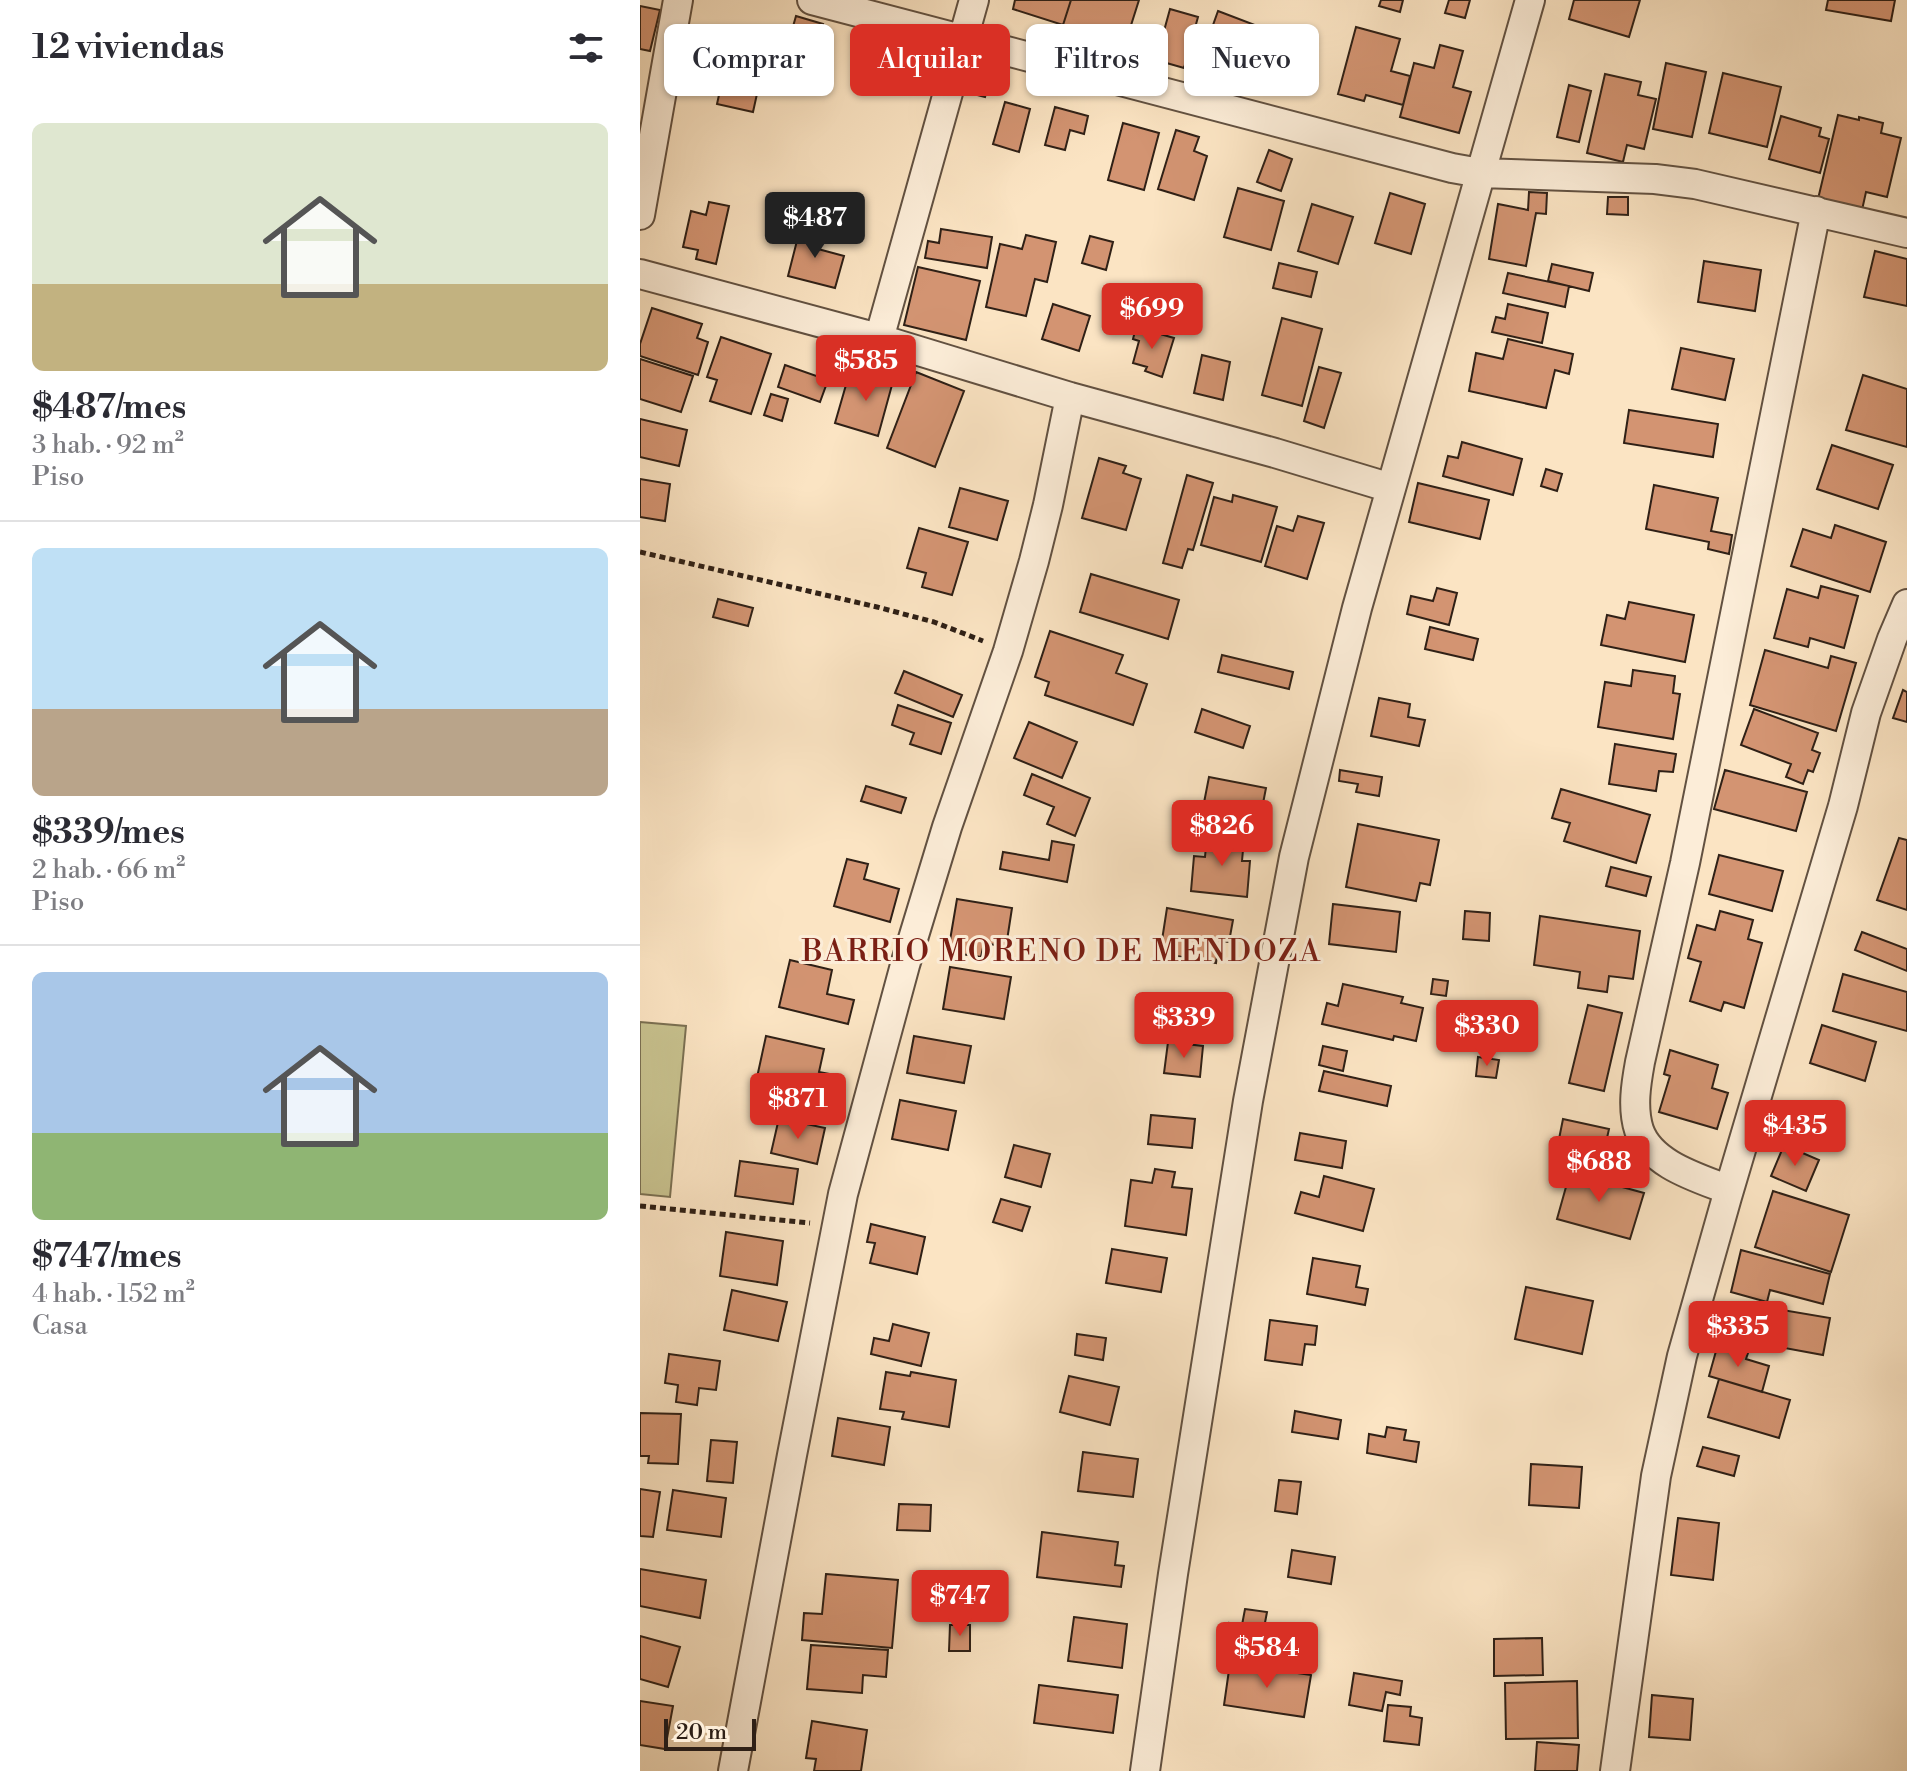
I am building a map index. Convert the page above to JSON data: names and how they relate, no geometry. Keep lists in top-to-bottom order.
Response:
{
  "districts": ["BARRIO MORENO DE MENDOZA"],
  "scale_bar": "20 m",
  "page": {
    "heading": "12 viviendas",
    "chip": [
      "Comprar",
      "Alquilar",
      "Filtros",
      "Nuevo"
    ],
    "list": [
      {
        "name": "$487/mes",
        "note": "3 hab. · 92 m² · Piso"
      },
      {
        "name": "$339/mes",
        "note": "2 hab. · 66 m² · Piso"
      },
      {
        "name": "$747/mes",
        "note": "4 hab. · 152 m² · Casa"
      }
    ],
    "price": [
      "$487",
      "$699",
      "$585",
      "$826",
      "$339",
      "$330",
      "$871",
      "$435",
      "$688",
      "$335",
      "$747",
      "$584"
    ],
    "scale": "20 m"
  }
}
